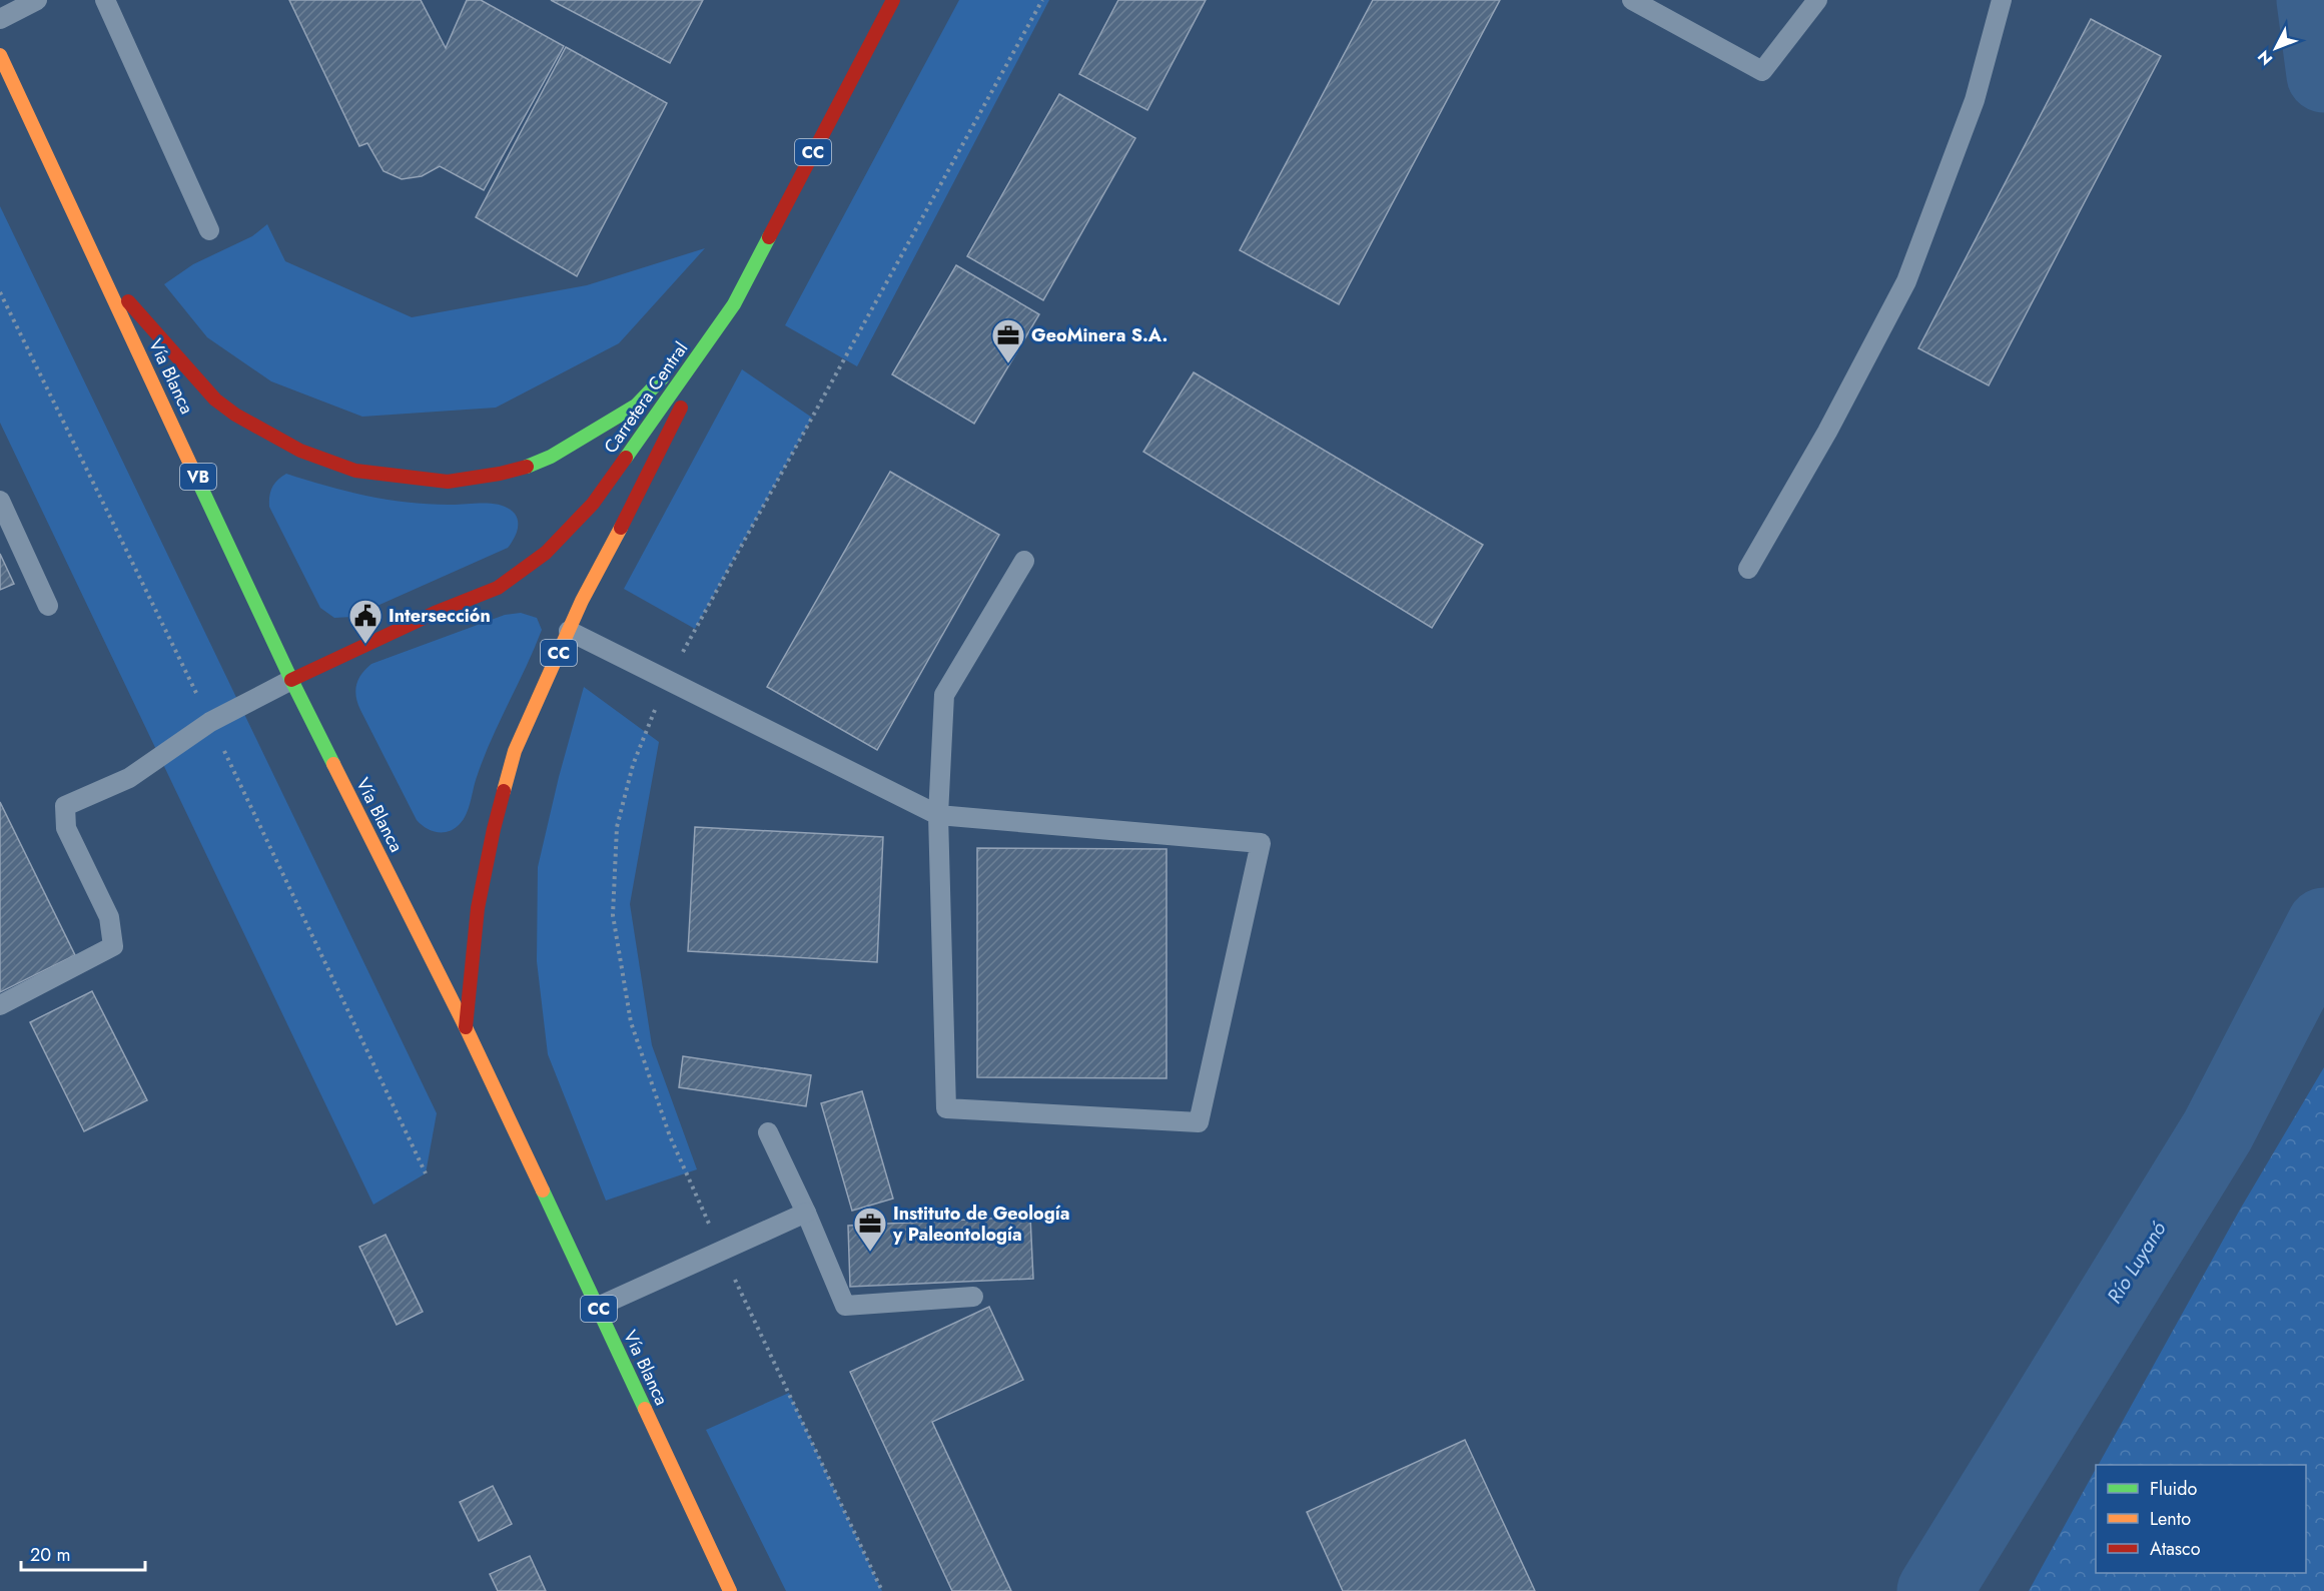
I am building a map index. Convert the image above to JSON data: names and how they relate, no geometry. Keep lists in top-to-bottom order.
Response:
{
  "streets": {
    "main road": [
      "CC",
      "Vía Blanca",
      "Carretera Central",
      "VB"
    ]
  },
  "crossings": [
    ["CC", "Vía Blanca"],
    ["CC", "Carretera Central"],
    ["Vía Blanca", "Carretera Central"]
  ],
  "water": ["Río Luyanó"],
  "places": {
    "office": ["GeoMinera S.A.", "Instituto de Geología y Paleontología"],
    "public building": ["Intersección"]
  },
  "legend": ["Fluido", "Lento", "Atasco"],
  "scale_bar": "20 m",
  "north": "bottom left"
}
